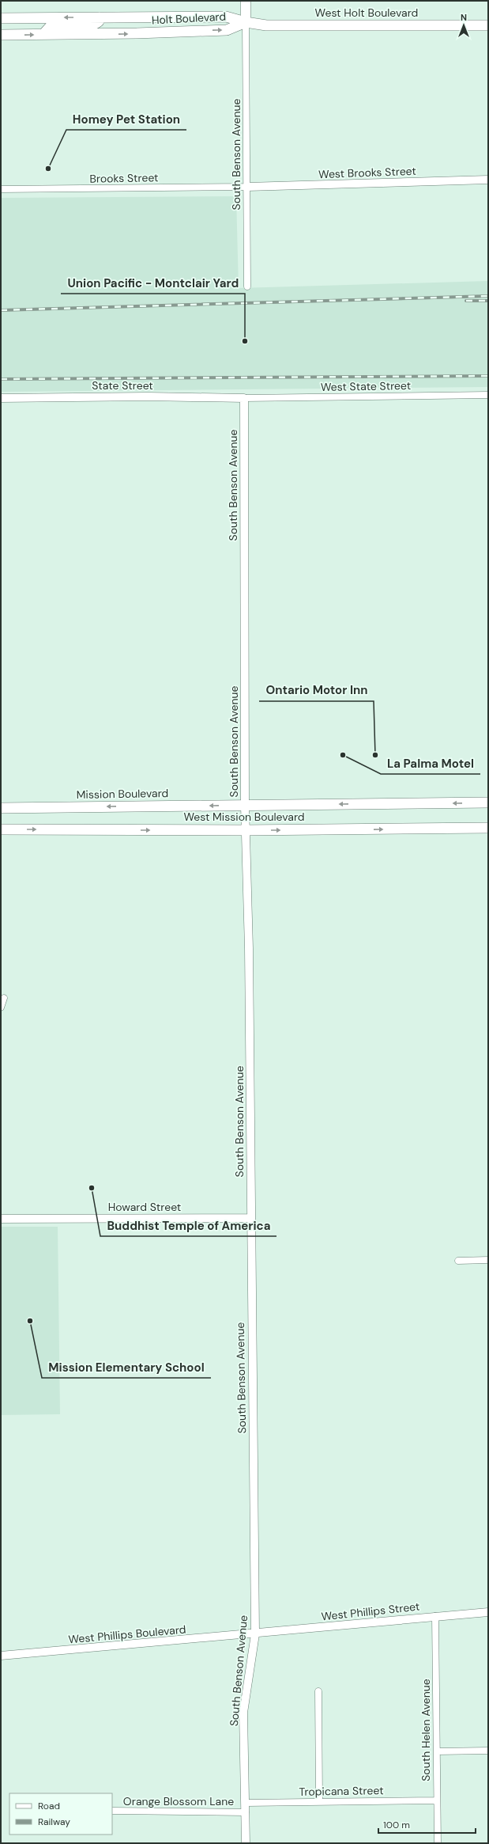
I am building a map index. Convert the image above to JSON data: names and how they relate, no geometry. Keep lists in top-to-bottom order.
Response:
{
  "streets": {
    "main road": [
      "West Holt Boulevard",
      "Holt Boulevard",
      "Mission Boulevard",
      "West Mission Boulevard"
    ],
    "street": [
      "South Benson Avenue",
      "West Brooks Street",
      "Brooks Street",
      "State Street",
      "West State Street",
      "Howard Street",
      "West Phillips Street",
      "West Phillips Boulevard",
      "South Helen Avenue",
      "Tropicana Street",
      "Orange Blossom Lane"
    ]
  },
  "crossings": [
    ["West Holt Boulevard", "Holt Boulevard"],
    ["West Holt Boulevard", "South Benson Avenue"],
    ["Holt Boulevard", "South Benson Avenue"],
    ["South Benson Avenue", "West Brooks Street"],
    ["South Benson Avenue", "Brooks Street"],
    ["South Benson Avenue", "State Street"],
    ["South Benson Avenue", "West State Street"],
    ["South Benson Avenue", "Mission Boulevard"],
    ["South Benson Avenue", "West Mission Boulevard"],
    ["South Benson Avenue", "Howard Street"],
    ["South Benson Avenue", "West Phillips Street"],
    ["South Benson Avenue", "West Phillips Boulevard"],
    ["South Benson Avenue", "Tropicana Street"],
    ["South Benson Avenue", "Orange Blossom Lane"],
    ["West Brooks Street", "Brooks Street"],
    ["State Street", "West State Street"],
    ["Mission Boulevard", "West Mission Boulevard"],
    ["West Phillips Street", "West Phillips Boulevard"],
    ["West Phillips Street", "South Helen Avenue"],
    ["South Helen Avenue", "Tropicana Street"]
  ],
  "one_way": ["Mission Boulevard"],
  "places": [
    "Homey Pet Station",
    "Union Pacific - Montclair Yard",
    "La Palma Motel",
    "Ontario Motor Inn",
    "Buddhist Temple of America",
    "Mission Elementary School"
  ],
  "legend": ["Road", "Railway"],
  "scale_bar": "100 m",
  "north": "top"
}
